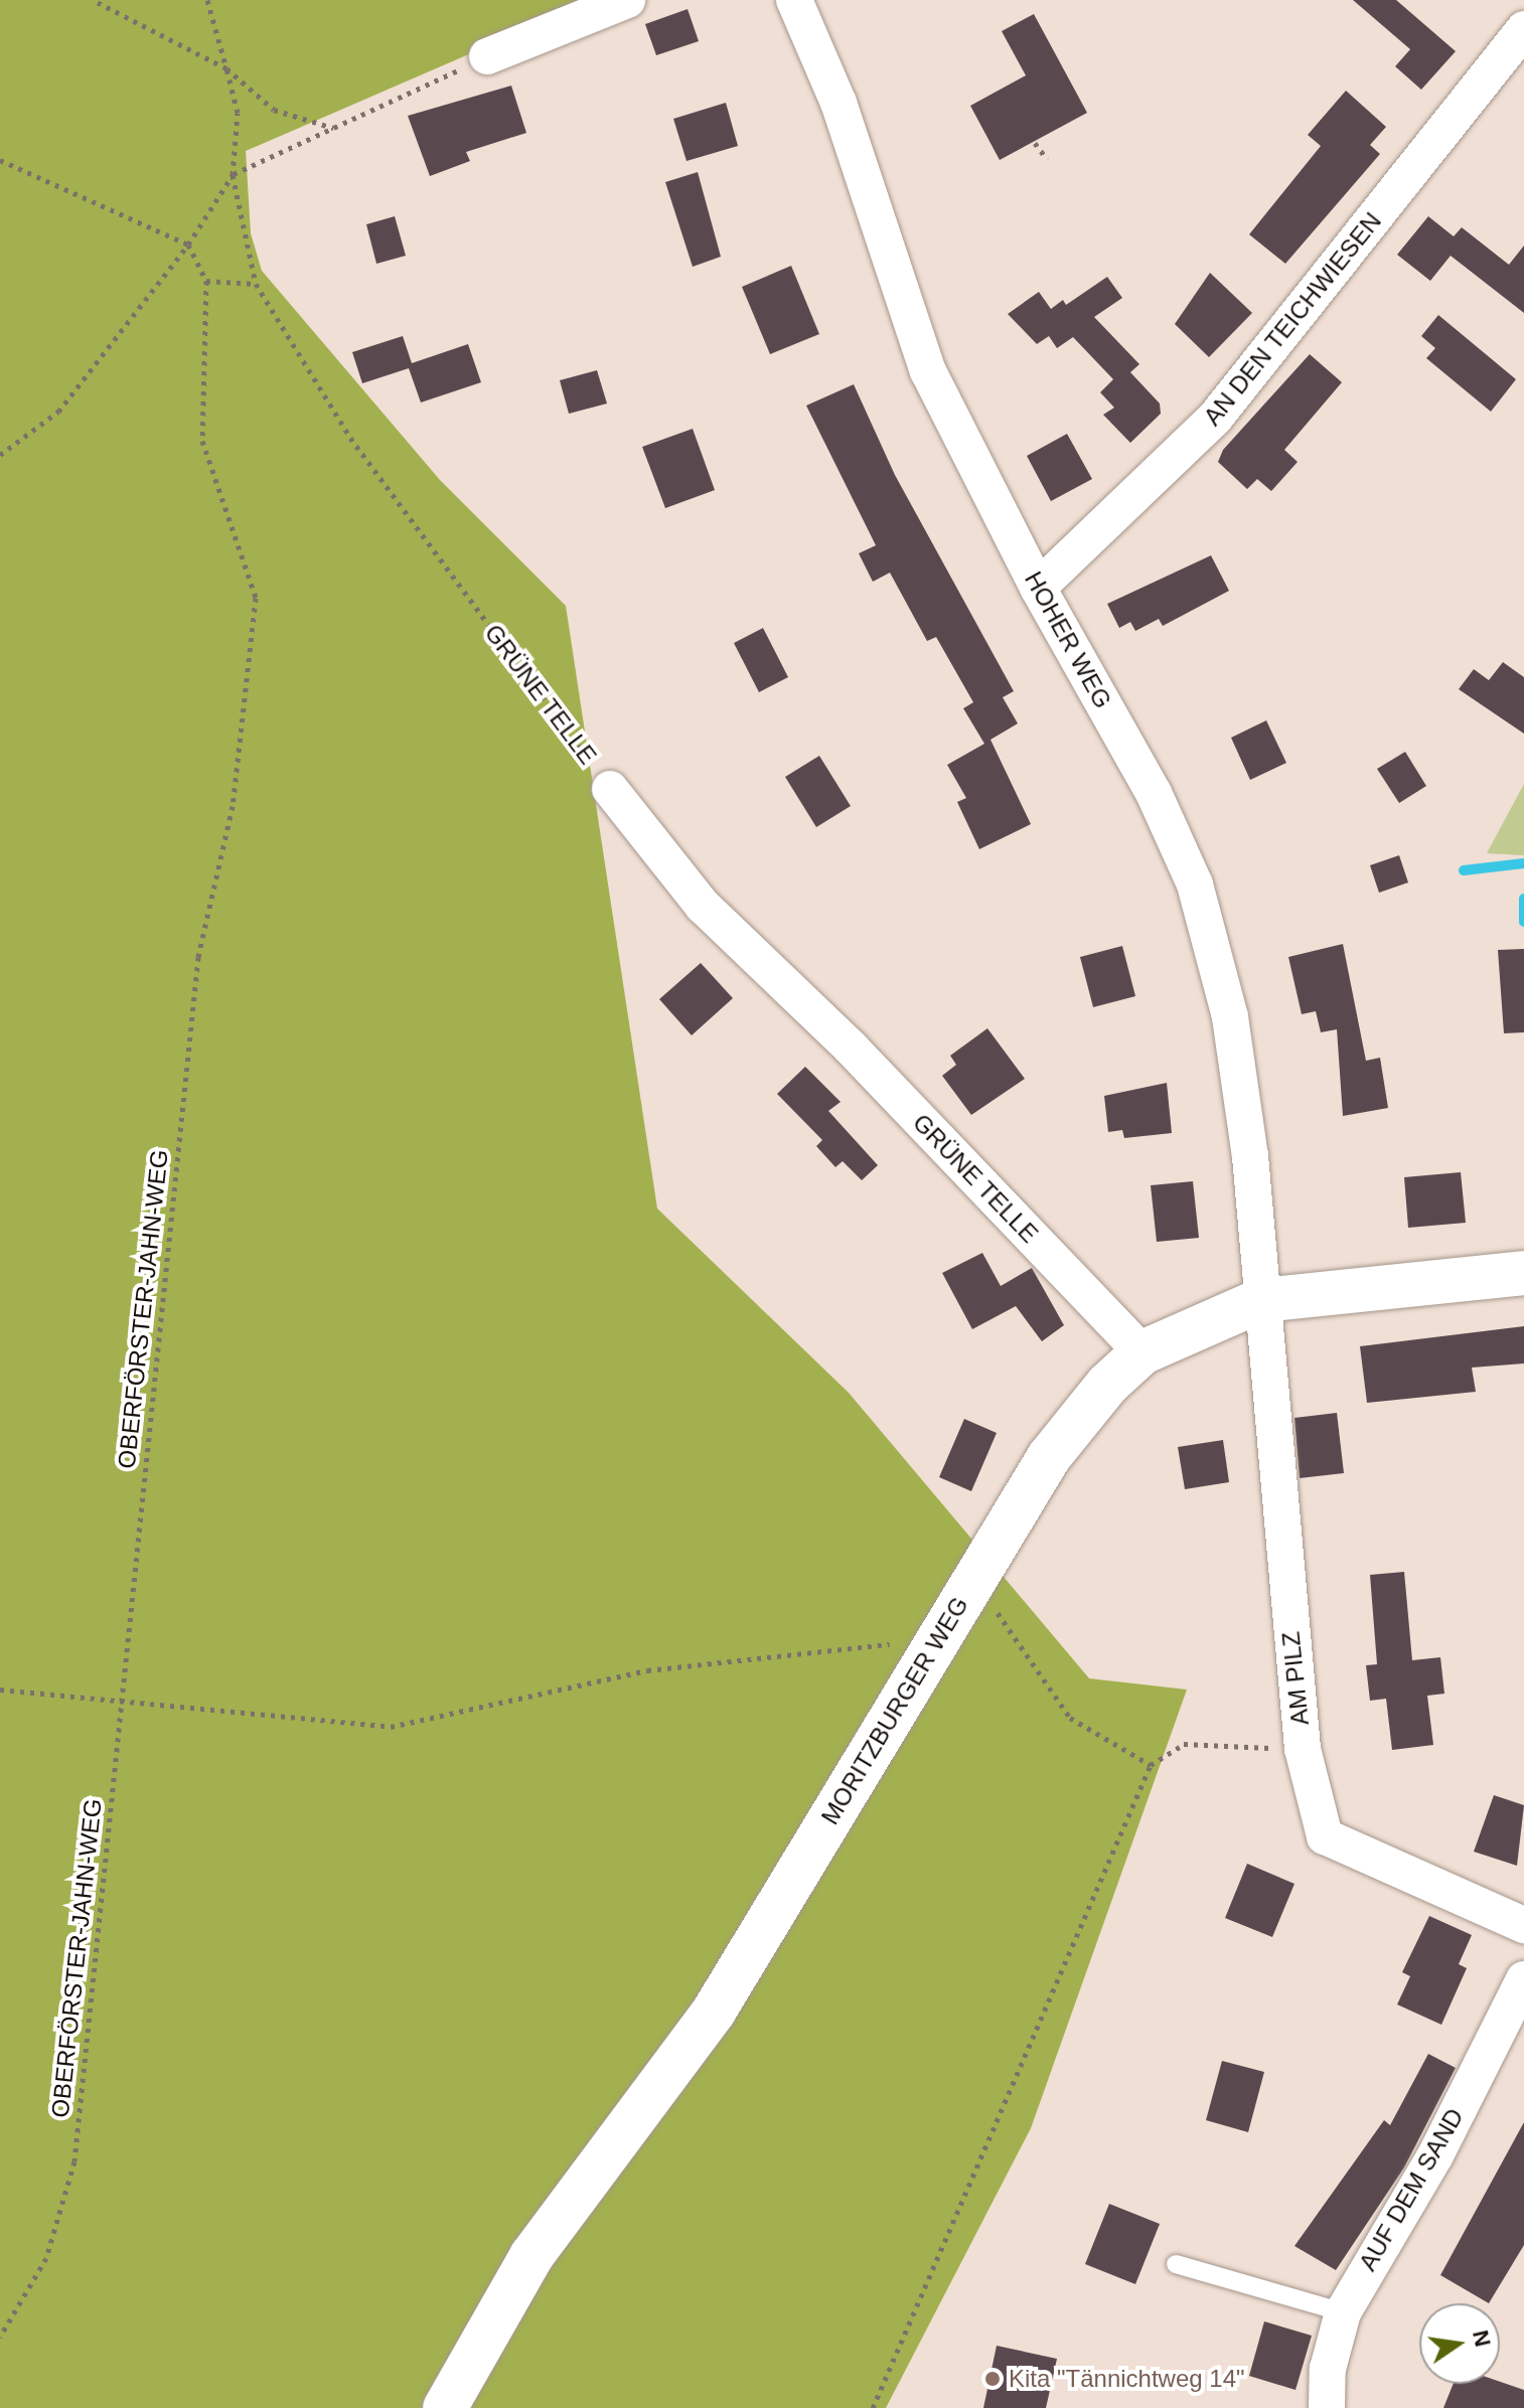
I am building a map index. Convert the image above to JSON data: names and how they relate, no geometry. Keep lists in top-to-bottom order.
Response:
{
  "streets": {
    "street": [
      "AN DEN TEICHWIESEN",
      "HOHER WEG",
      "GRÜNE TELLE",
      "AM PILZ",
      "MORITZBURGER WEG",
      "AUF DEM SAND"
    ],
    "path": ["OBERFÖRSTER-JAHN-WEG"]
  },
  "crossings": [
    ["AN DEN TEICHWIESEN", "HOHER WEG"],
    ["HOHER WEG", "AM PILZ"],
    ["HOHER WEG", "MORITZBURGER WEG"],
    ["GRÜNE TELLE", "MORITZBURGER WEG"],
    ["AM PILZ", "MORITZBURGER WEG"]
  ],
  "places": ["Kita \"Tännichtweg 14\""],
  "north": "right"
}
